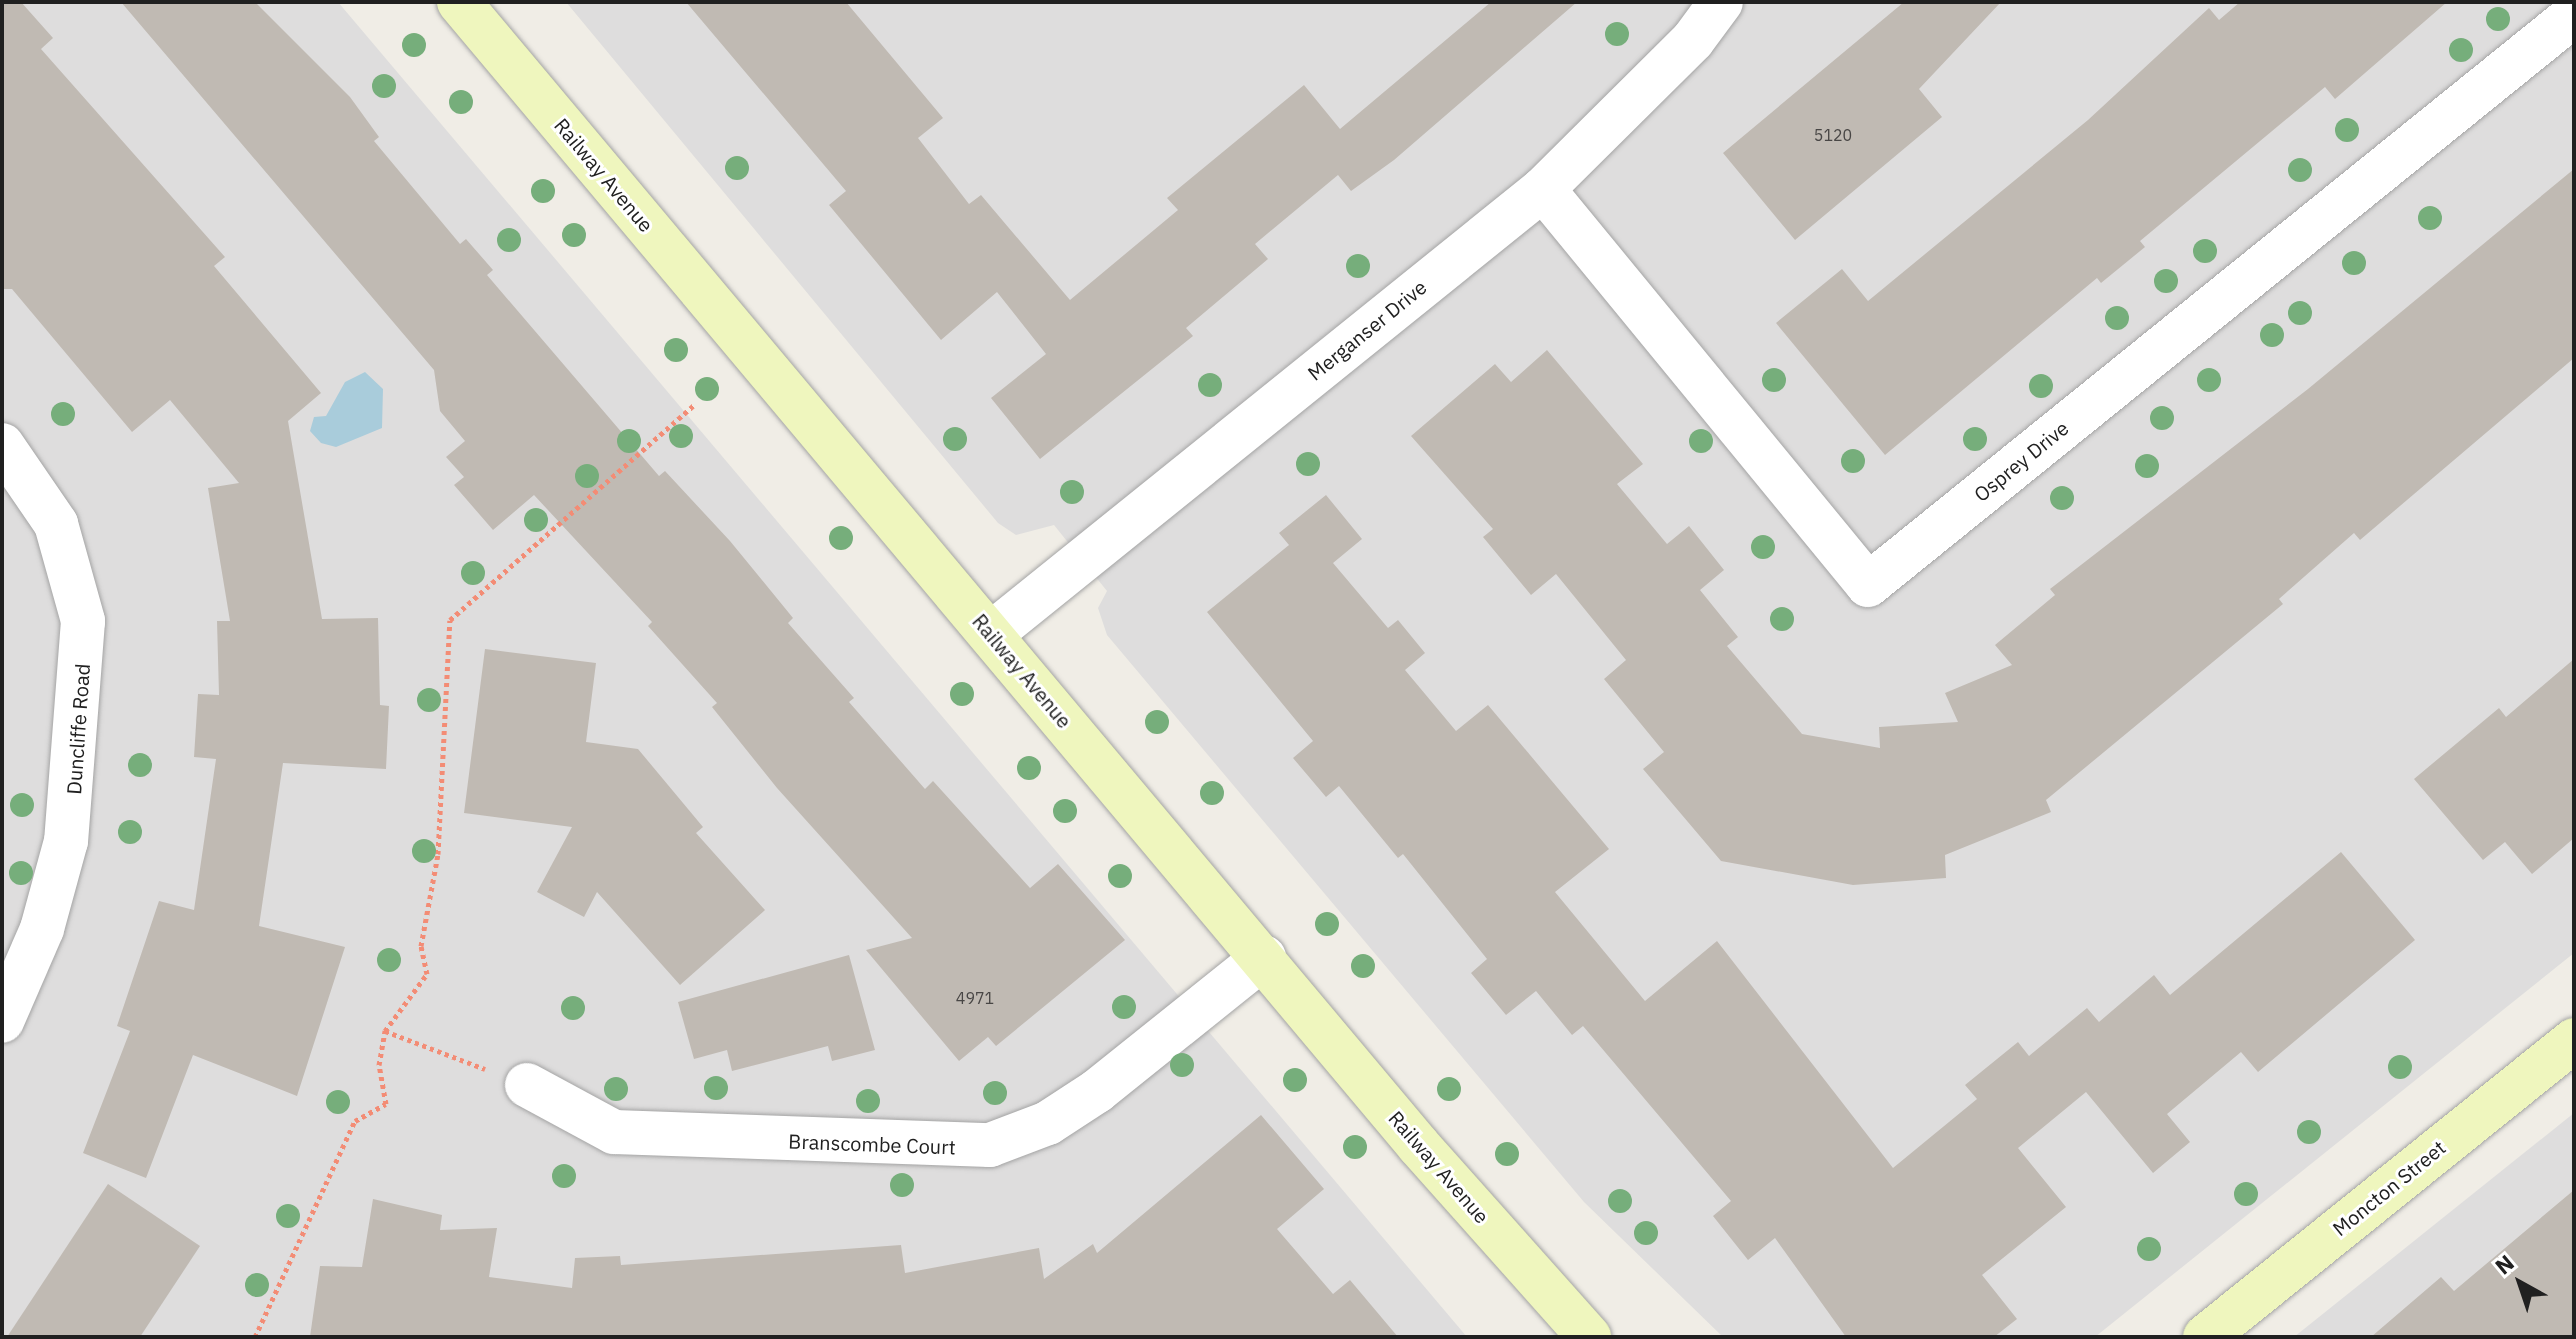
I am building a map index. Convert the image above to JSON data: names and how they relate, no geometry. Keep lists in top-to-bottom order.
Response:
{
  "streets": {
    "street": [
      "Railway Avenue",
      "Merganser Drive",
      "Osprey Drive",
      "Duncliffe Road",
      "Branscombe Court",
      "Moncton Street"
    ]
  },
  "crossings": [
    ["Railway Avenue", "Merganser Drive"],
    ["Railway Avenue", "Branscombe Court"],
    ["Merganser Drive", "Osprey Drive"]
  ],
  "house_numbers": ["5120", "4971"],
  "north": "top left"
}
